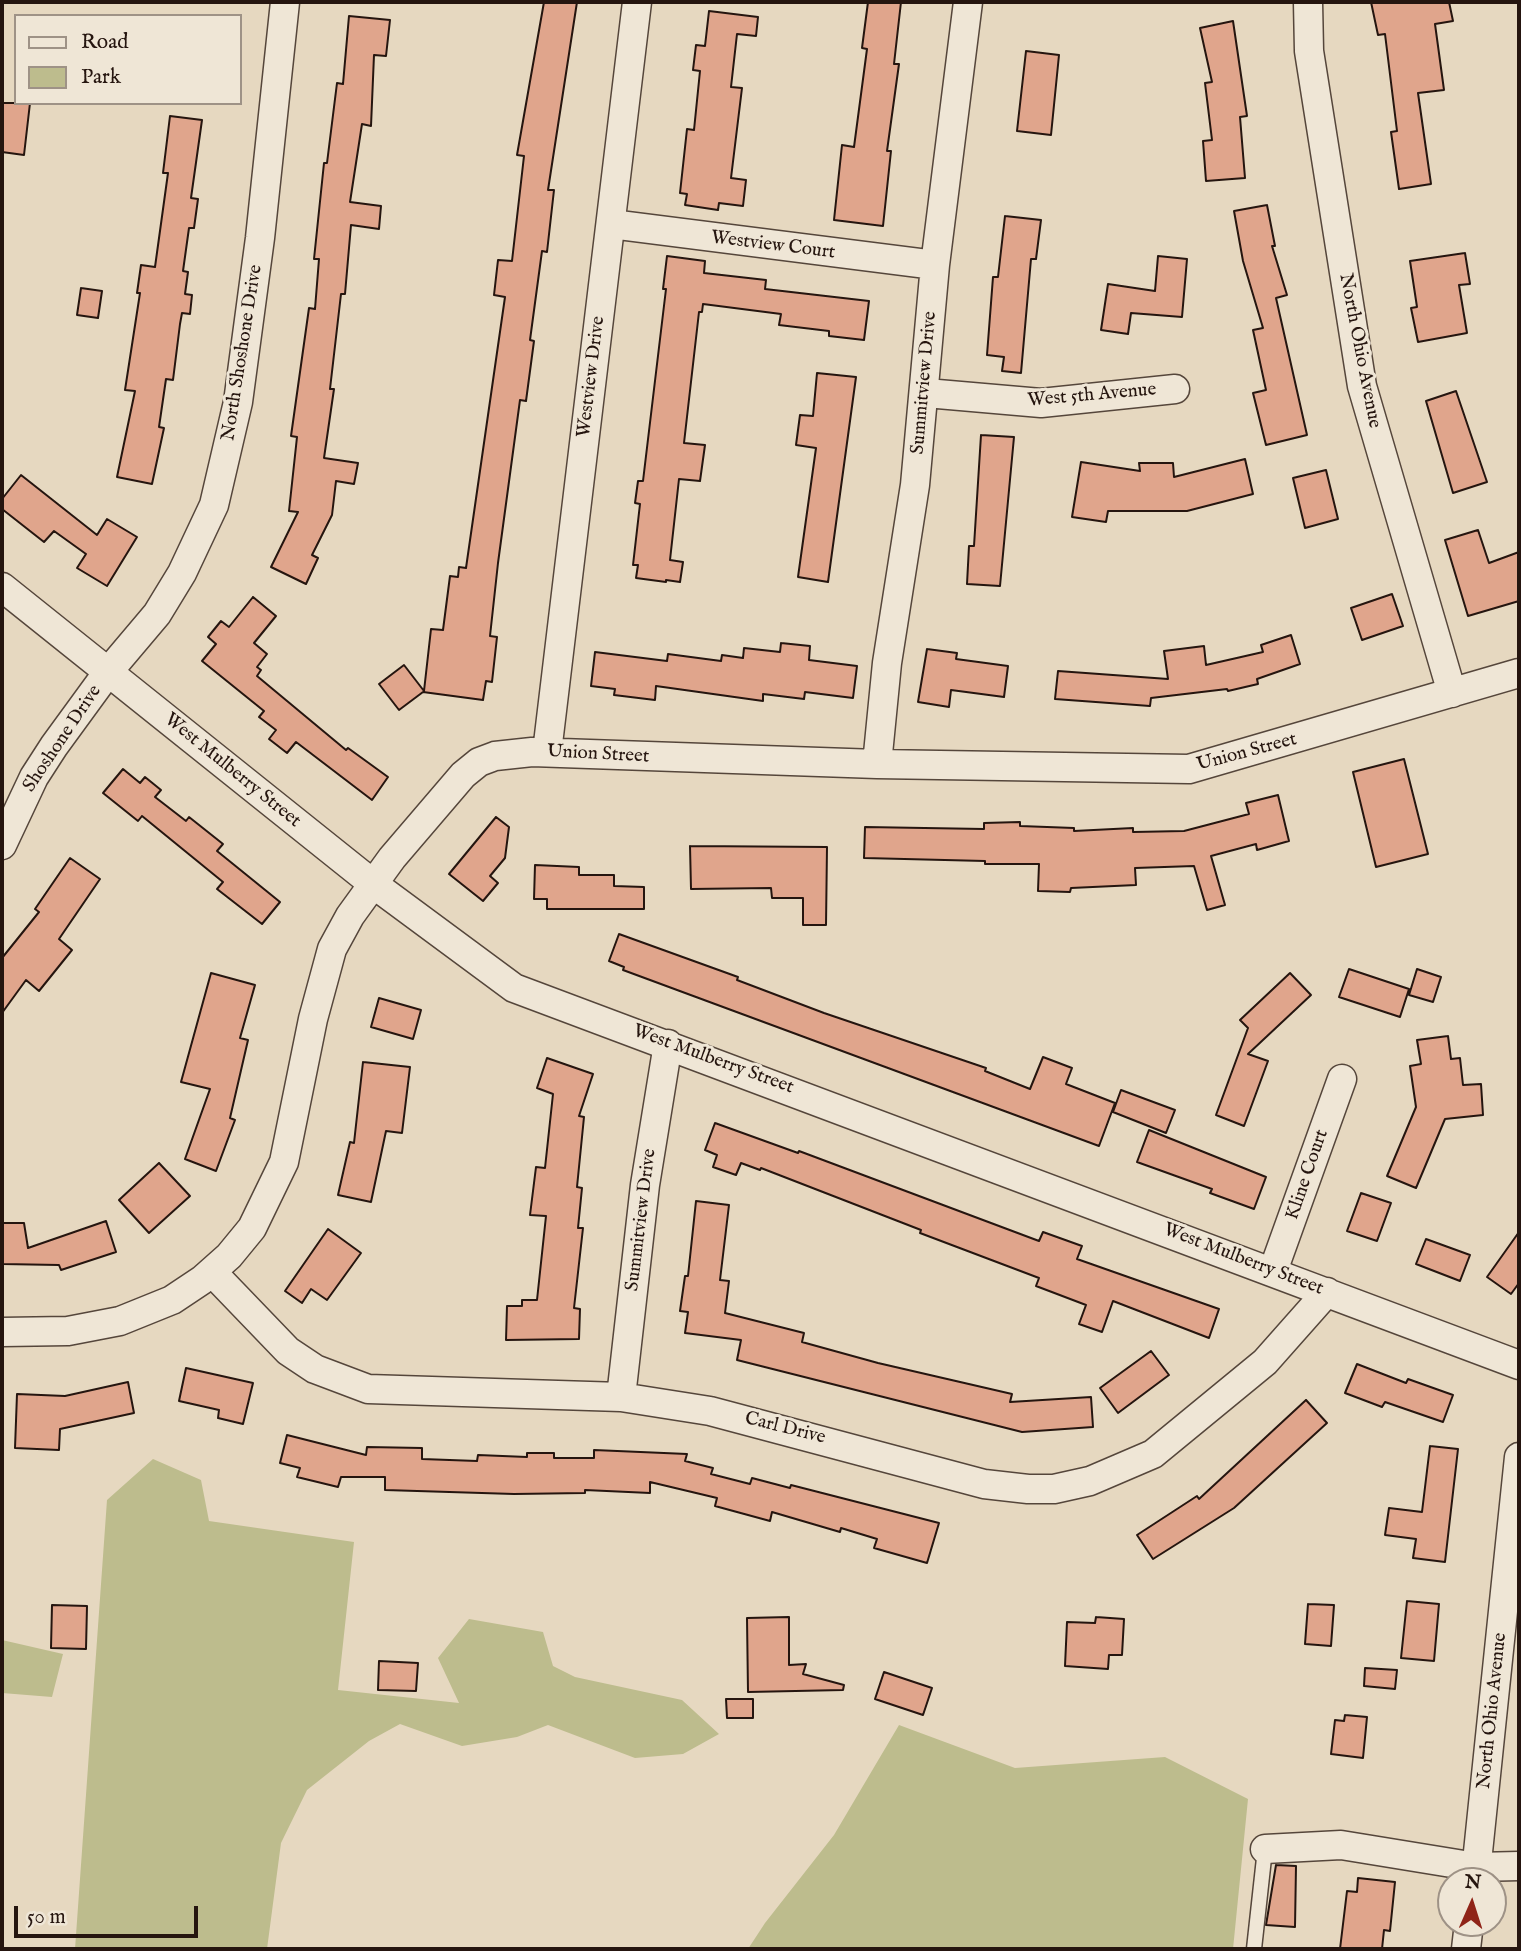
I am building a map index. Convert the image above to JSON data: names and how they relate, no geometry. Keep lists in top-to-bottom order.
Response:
{
  "streets": {
    "street": [
      "Westview Court",
      "North Ohio Avenue",
      "North Shoshone Drive",
      "Westview Drive",
      "Summitview Drive",
      "West 5th Avenue",
      "Shoshone Drive",
      "Union Street",
      "West Mulberry Street",
      "Kline Court",
      "Carl Drive"
    ]
  },
  "crossings": [
    ["Westview Court", "Westview Drive"],
    ["Westview Court", "Summitview Drive"],
    ["North Ohio Avenue", "Union Street"],
    ["North Shoshone Drive", "Shoshone Drive"],
    ["North Shoshone Drive", "West Mulberry Street"],
    ["Westview Drive", "Union Street"],
    ["Summitview Drive", "West 5th Avenue"],
    ["Summitview Drive", "Union Street"],
    ["Summitview Drive", "West Mulberry Street"],
    ["Summitview Drive", "Carl Drive"],
    ["Shoshone Drive", "West Mulberry Street"],
    ["Union Street", "West Mulberry Street"],
    ["Union Street", "Carl Drive"],
    ["West Mulberry Street", "Kline Court"],
    ["West Mulberry Street", "Carl Drive"]
  ],
  "legend": ["Road", "Park"],
  "scale_bar": "50 m",
  "north": "top"
}
